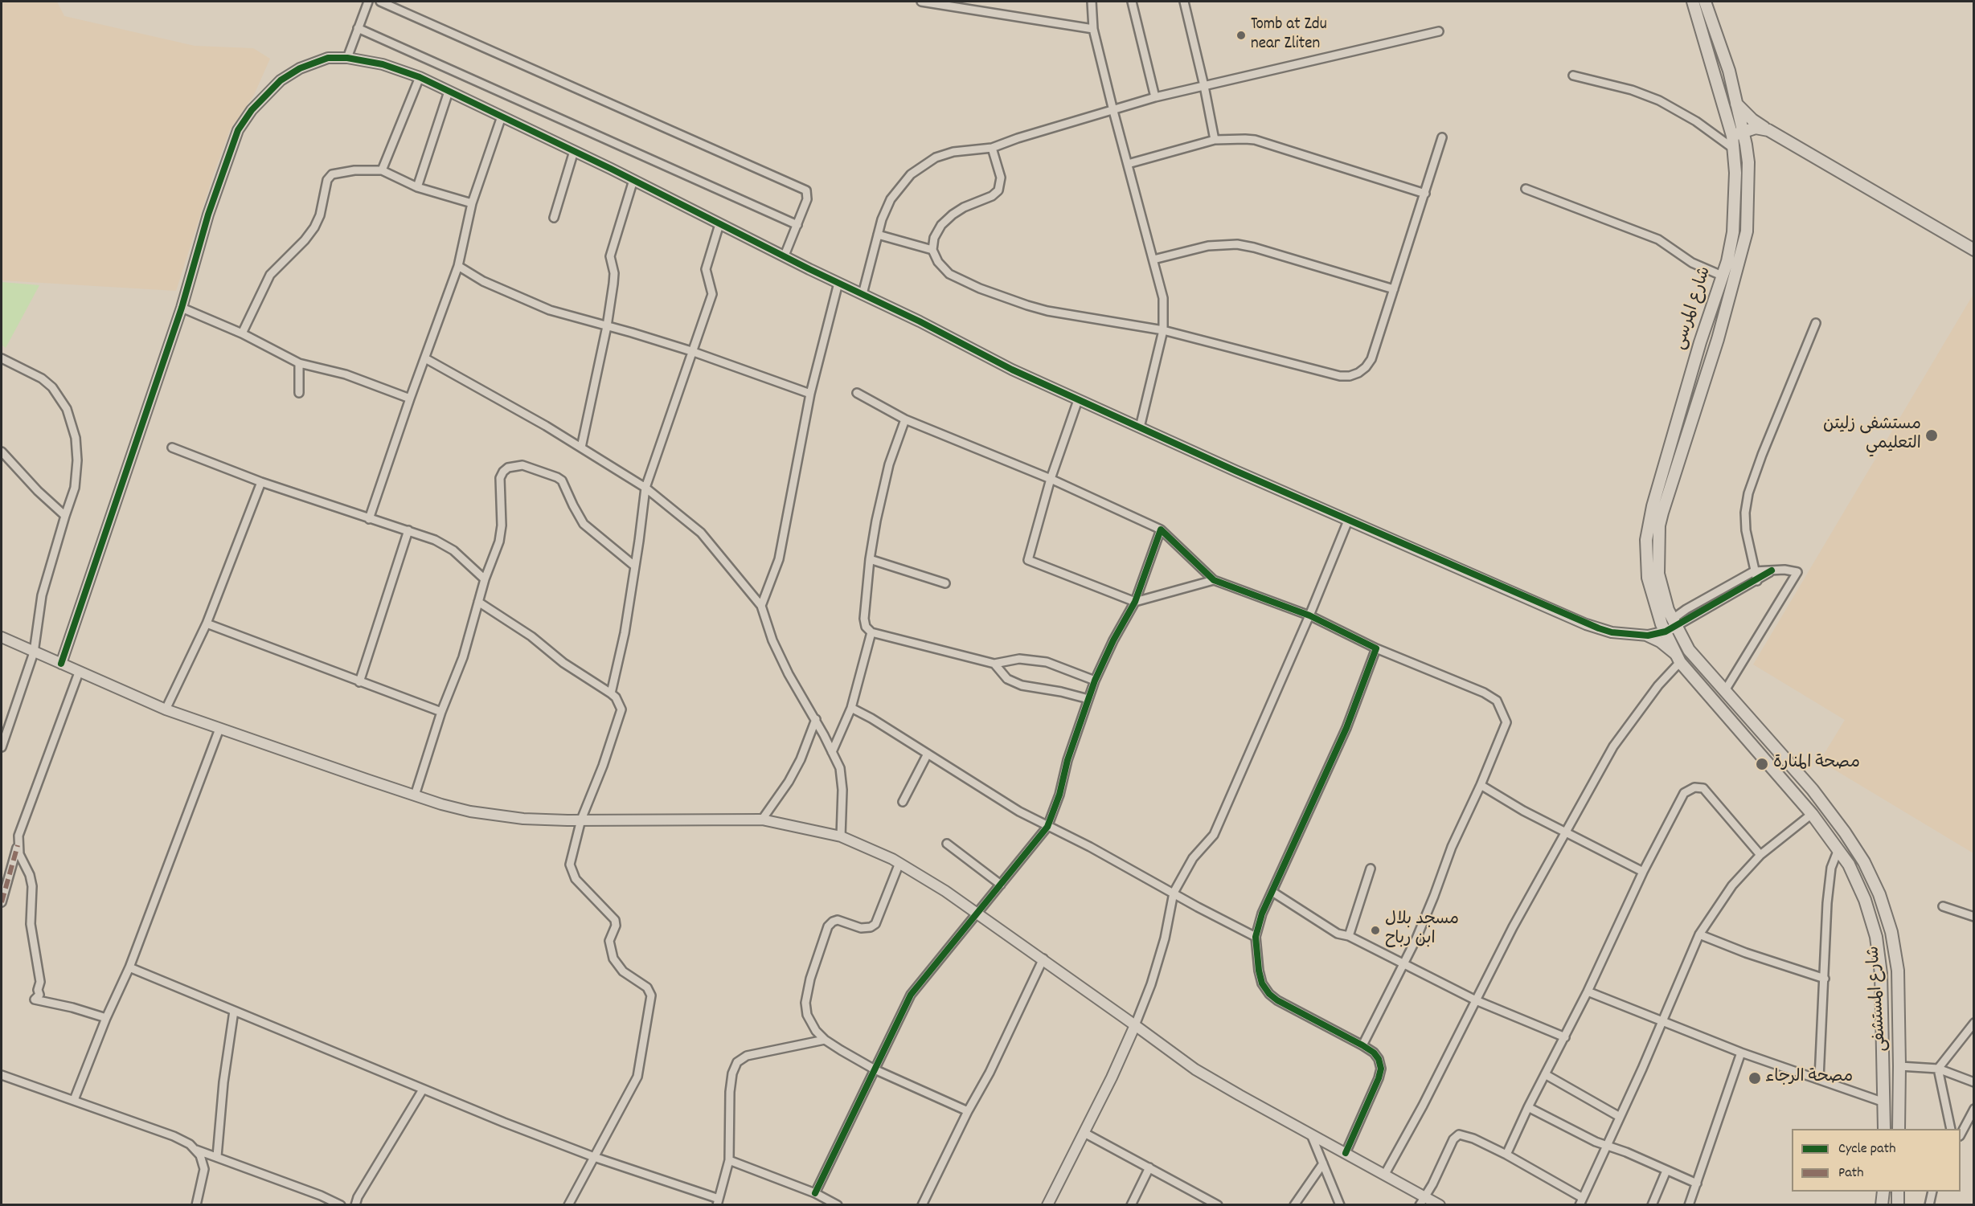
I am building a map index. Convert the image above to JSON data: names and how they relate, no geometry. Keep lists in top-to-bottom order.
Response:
{
  "streets": {
    "main road": ["شارع المرسى", "شارع المستشفى"]
  },
  "crossings": [
    ["شارع المرسى", "شارع المستشفى"]
  ],
  "places": [
    "Tomb at Zdu near Zliten",
    "مستشفى زليتن التعليمي",
    "مصحة المنارة",
    "مسجد بلال ابن رباح",
    "مصحة الرجاء"
  ],
  "legend": ["Cycle path", "Path"]
}
